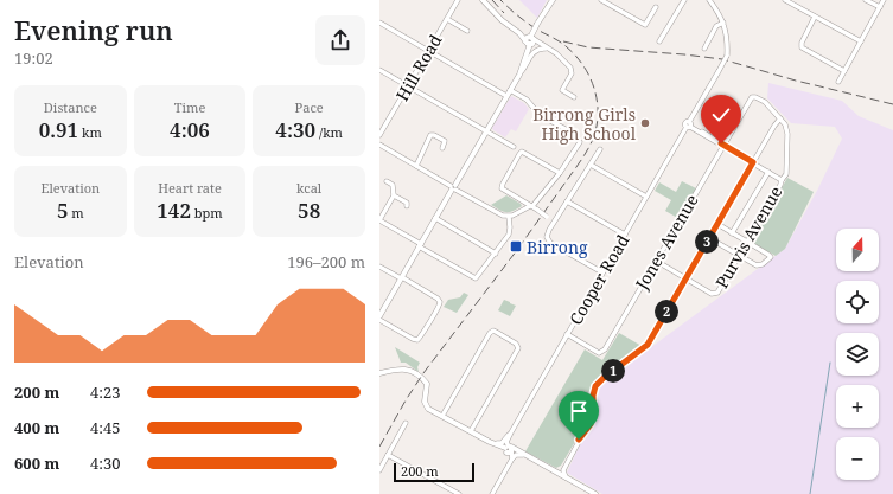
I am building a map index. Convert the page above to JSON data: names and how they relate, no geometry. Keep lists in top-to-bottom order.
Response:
{
  "streets": {
    "street": [
      "Hill Road",
      "Purvis Avenue",
      "Jones Avenue",
      "Cooper Road"
    ]
  },
  "crossings": [
    ["Purvis Avenue", "Jones Avenue"],
    ["Jones Avenue", "Cooper Road"]
  ],
  "places": {
    "other": ["Birrong Girls High School"],
    "transit": ["Birrong"]
  },
  "scale_bar": "200 m",
  "north": "top",
  "page": {
    "heading": ["Evening run", "19:02"],
    "stats": [
      ["Distance", "0.91 km"],
      ["Time", "4:06"],
      ["Pace", "4:30 /km"],
      ["Elevation", "5 m"],
      ["Heart rate", "142 bpm"],
      ["kcal", "58"]
    ],
    "map_buttons": ["+", "−"],
    "pins": ["3", "2", "1"],
    "chart": ["Elevation", "196–200 m"],
    "list": [
      {
        "name": "200 m",
        "note": "4:23"
      },
      {
        "name": "400 m",
        "note": "4:45"
      },
      {
        "name": "600 m",
        "note": "4:30"
      }
    ],
    "scale": "200 m"
  }
}
